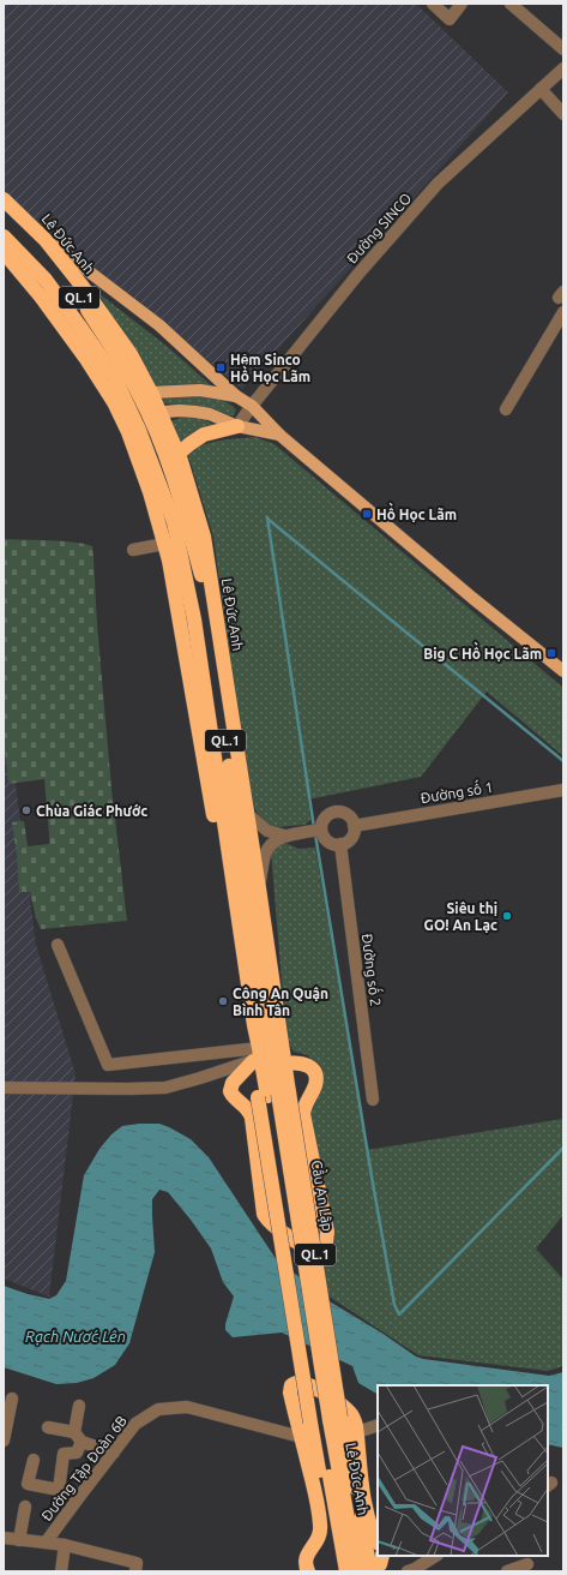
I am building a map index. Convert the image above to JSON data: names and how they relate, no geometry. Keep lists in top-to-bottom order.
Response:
{
  "streets": {
    "highway": ["Lê Đức Anh", "QL.1", "Cầu An Lập"],
    "street": [
      "Đường SINCO",
      "Đường số 1",
      "Đường số 2",
      "Đường Tập Đoàn 6B"
    ]
  },
  "crossings": [
    ["Lê Đức Anh", "QL.1"],
    ["Lê Đức Anh", "Cầu An Lập"],
    ["QL.1", "Cầu An Lập"],
    ["Đường số 1", "Đường số 2"]
  ],
  "water": ["Rạch Nước Lên"],
  "places": {
    "transit": ["Hẻm Sinco Hồ Học Lãm", "Hồ Học Lãm", "Big C Hồ Học Lãm"],
    "other": ["Chùa Giác Phước", "Siêu thị GO! An Lạc", "Công An Quận Bình Tân"]
  }
}
